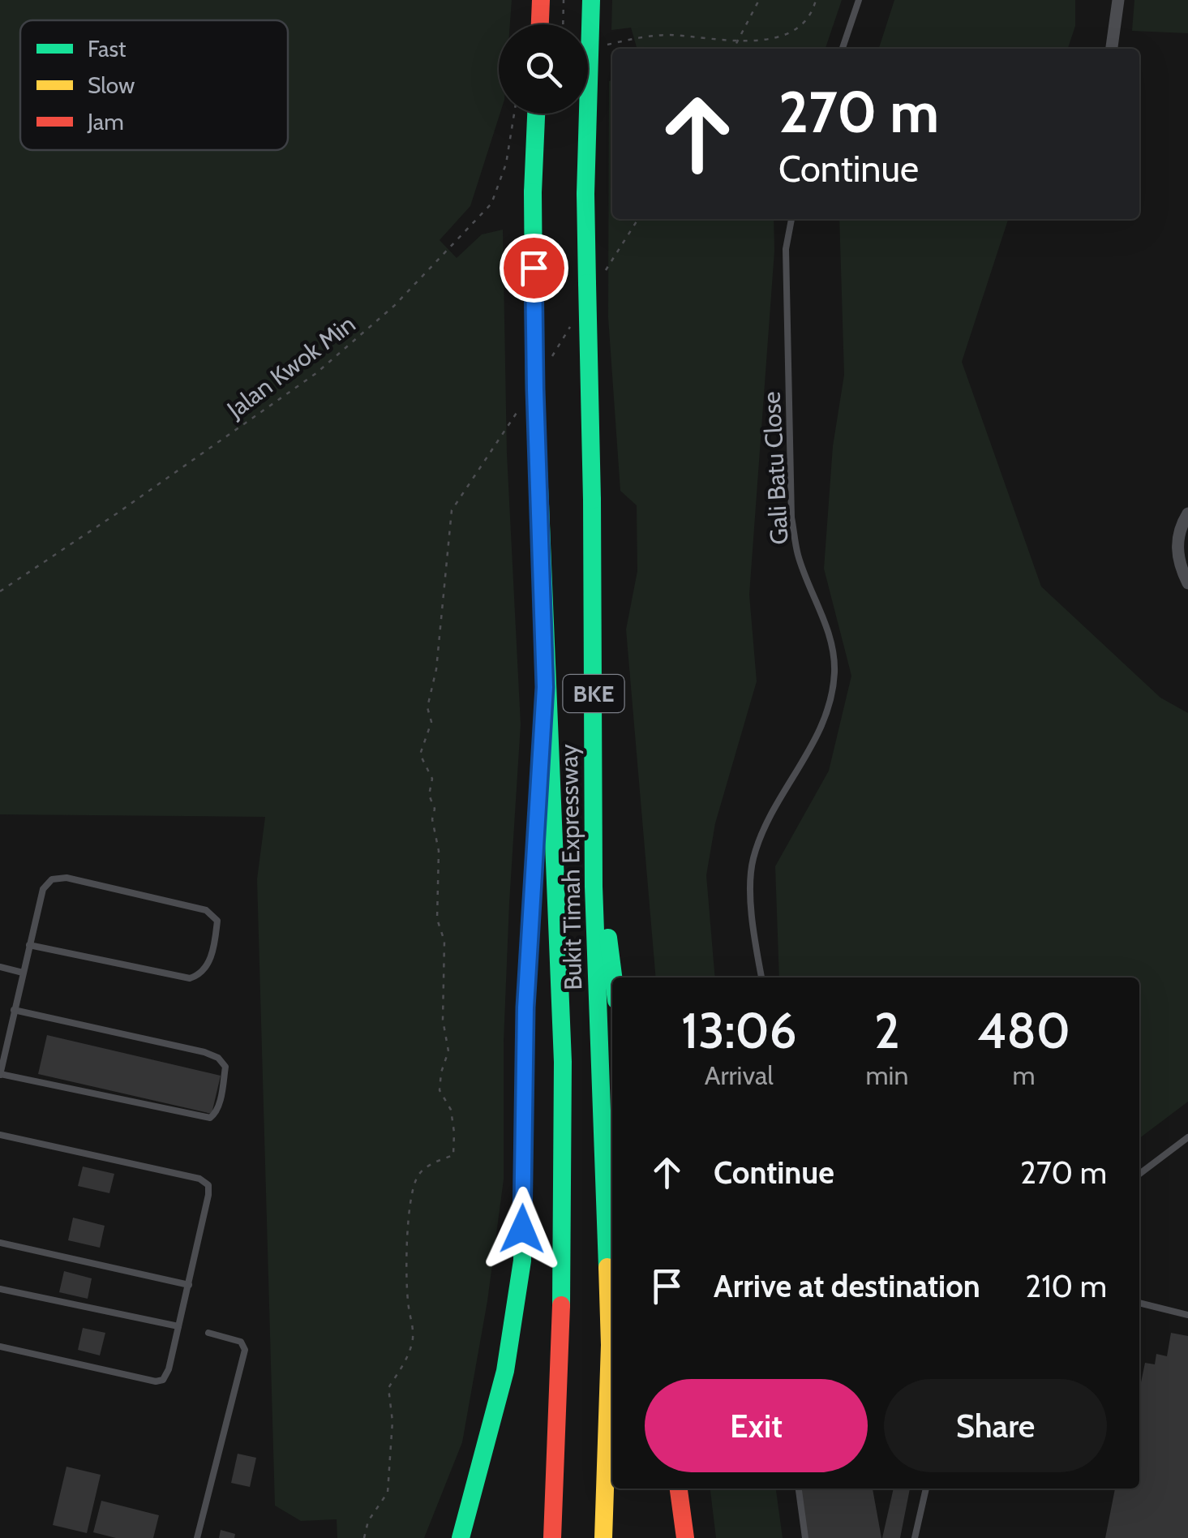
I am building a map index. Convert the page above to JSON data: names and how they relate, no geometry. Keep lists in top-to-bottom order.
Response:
{
  "streets": {
    "highway": ["BKE", "Bukit Timah Expressway"],
    "lane": ["Gali Batu Close"],
    "path": ["Jalan Kwok Min"]
  },
  "legend": ["Fast", "Slow", "Jam"],
  "page": {
    "turn": ["270 m", "Continue"],
    "eta": [
      "13:06",
      "Arrival",
      "2",
      "min",
      "480",
      "m"
    ],
    "list": [
      {
        "name": "Continue",
        "value": "270 m"
      },
      {
        "name": "Arrive at destination",
        "value": "210 m"
      }
    ],
    "buttons": ["Exit", "Share"]
  }
}
